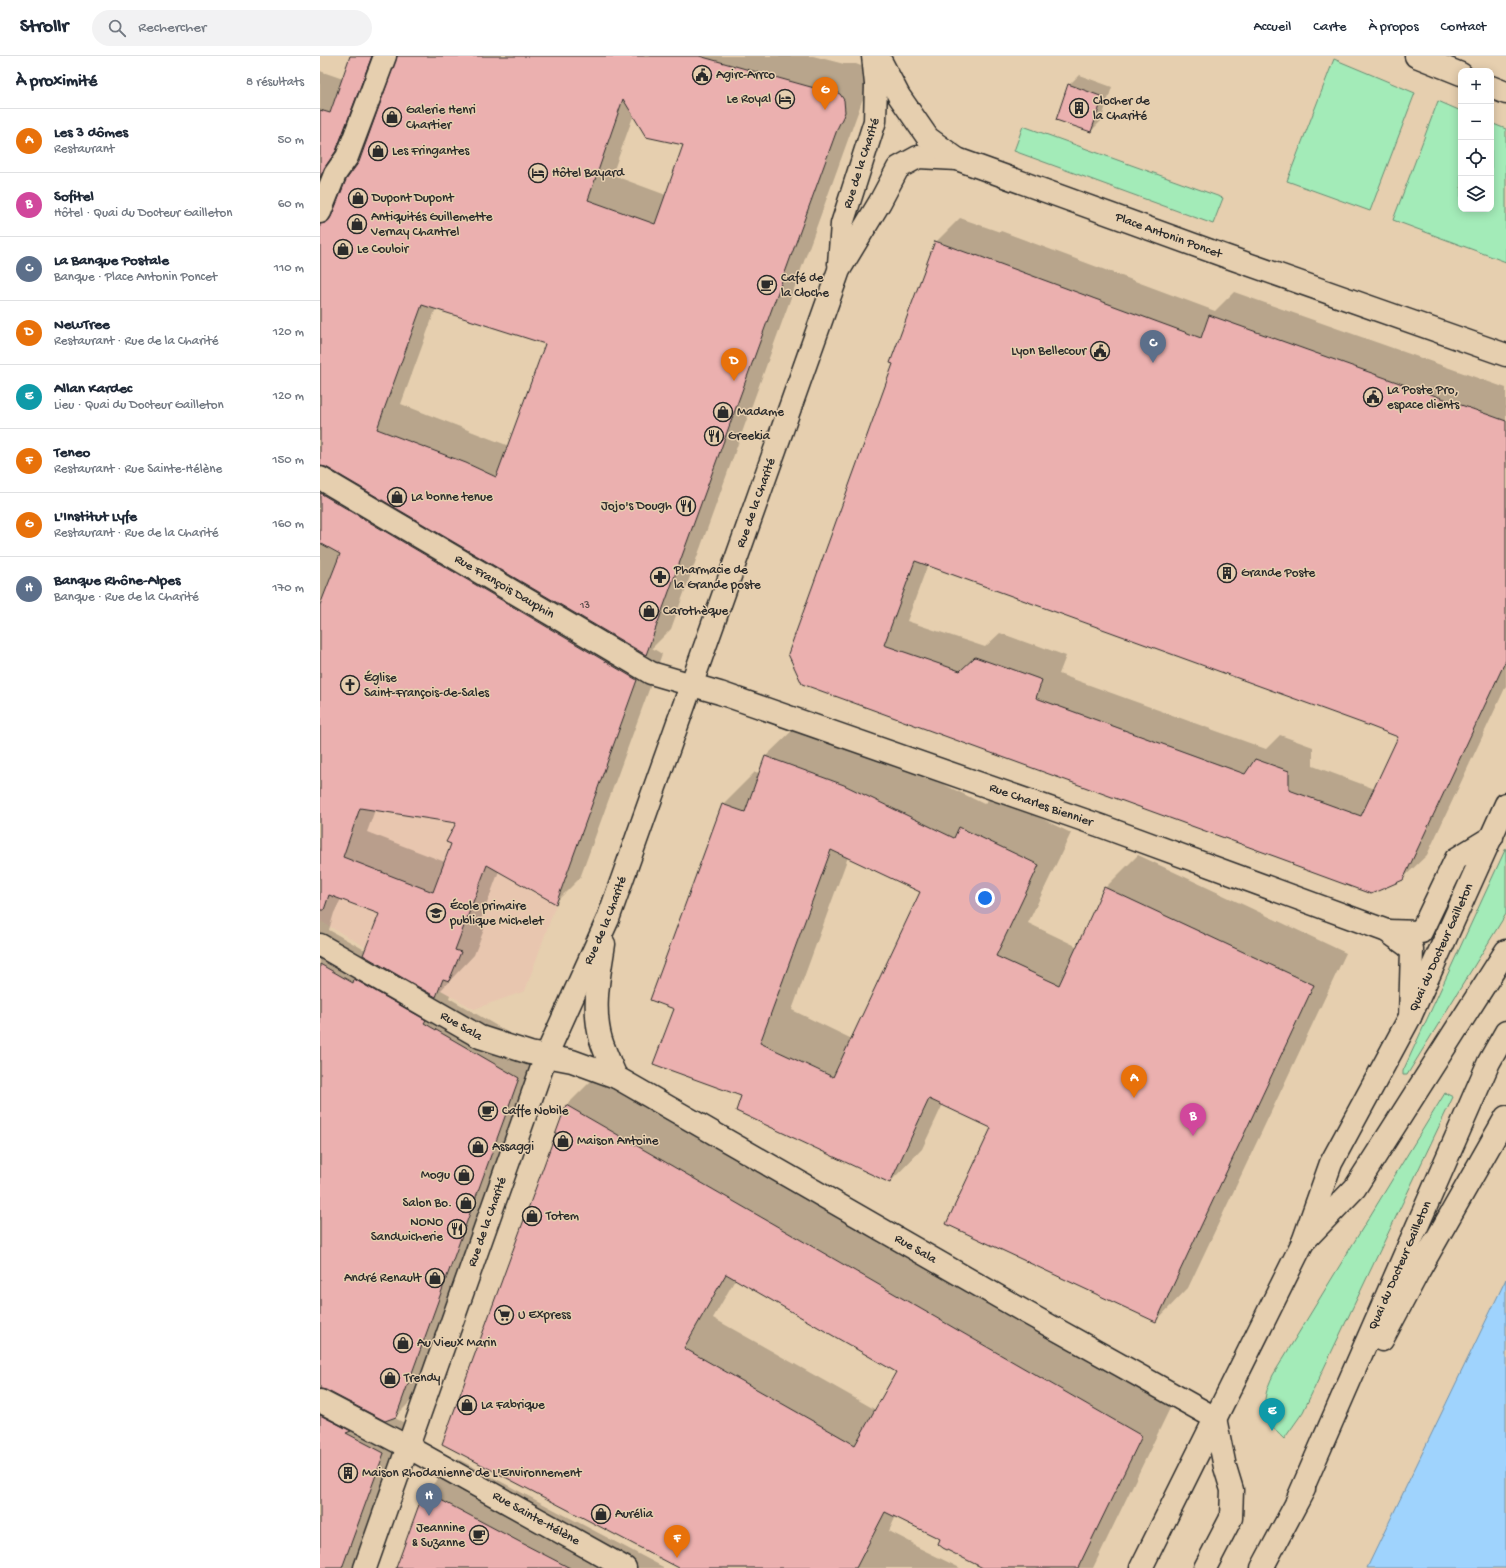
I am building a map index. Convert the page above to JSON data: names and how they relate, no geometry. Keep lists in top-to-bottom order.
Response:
{
  "streets": {
    "street": [
      "Rue de la Charité",
      "Place Antonin Poncet",
      "Rue François Dauphin",
      "Rue Charles Biennier",
      "Quai du Docteur Gailleton",
      "Rue Sala",
      "Rue Sainte-Hélène"
    ]
  },
  "crossings": [
    ["Rue de la Charité", "Place Antonin Poncet"],
    ["Rue de la Charité", "Rue François Dauphin"],
    ["Rue de la Charité", "Rue Charles Biennier"],
    ["Rue de la Charité", "Rue Sala"],
    ["Rue de la Charité", "Rue Sainte-Hélène"],
    ["Rue François Dauphin", "Rue Charles Biennier"],
    ["Rue Charles Biennier", "Quai du Docteur Gailleton"],
    ["Quai du Docteur Gailleton", "Rue Sala"]
  ],
  "places": {
    "public building": ["Agirc-Arrco", "Lyon Bellecour", "La Poste Pro, espace clients"],
    "hotel": ["Le Royal", "Hôtel Bayard"],
    "building": ["Clocher de la Charité", "Grande Poste", "Maison Rhodanienne de L'Environnement"],
    "shop": [
      "Galerie Henri Chartier",
      "Les Fringantes",
      "Dupont Dupont",
      "Antiquités Guillemette Vernay Chantrel",
      "Le Couloir",
      "Madame",
      "La bonne tenue",
      "Carothèque",
      "Maison Antoine",
      "Assaggi",
      "Mogu",
      "Salon Bo.",
      "Totem",
      "André Renault",
      "Au Vieux Marin",
      "Trendy",
      "La Fabrique",
      "Aurélia"
    ],
    "cafe": ["Café de la Cloche", "Caffe Nobile", "Jeannine & Suzanne"],
    "restaurant": ["Greekia", "Jojo's Dough", "NONO Sandwicherie"],
    "pharmacy": ["Pharmacie de la Grande poste"],
    "church": ["Église Saint-François-de-Sales"],
    "school or university": ["École primaire publique Michelet"],
    "supermarket": ["U Express"]
  },
  "house_numbers": ["13"],
  "page": {
    "header": "Strollr",
    "search": "Rechercher",
    "nav": [
      "Accueil",
      "Carte",
      "À propos",
      "Contact"
    ],
    "heading": ["À proximité", "8 résultats"],
    "map_buttons": ["+", "−"],
    "pins": [
      "G",
      "C",
      "D",
      "A",
      "B",
      "E",
      "H",
      "F"
    ],
    "list": [
      {
        "mark": "A",
        "name": "Les 3 dômes",
        "note": "Restaurant",
        "value": "50 m"
      },
      {
        "mark": "B",
        "name": "Sofitel",
        "note": "Hôtel · Quai du Docteur Gailleton",
        "value": "60 m"
      },
      {
        "mark": "C",
        "name": "La Banque Postale",
        "note": "Banque · Place Antonin Poncet",
        "value": "110 m"
      },
      {
        "mark": "D",
        "name": "NewTree",
        "note": "Restaurant · Rue de la Charité",
        "value": "120 m"
      },
      {
        "mark": "E",
        "name": "Allan Kardec",
        "note": "Lieu · Quai du Docteur Gailleton",
        "value": "120 m"
      },
      {
        "mark": "F",
        "name": "Teneo",
        "note": "Restaurant · Rue Sainte-Hélène",
        "value": "150 m"
      },
      {
        "mark": "G",
        "name": "L'Institut Lyfe",
        "note": "Restaurant · Rue de la Charité",
        "value": "160 m"
      },
      {
        "mark": "H",
        "name": "Banque Rhône-Alpes",
        "note": "Banque · Rue de la Charité",
        "value": "170 m"
      }
    ]
  }
}
